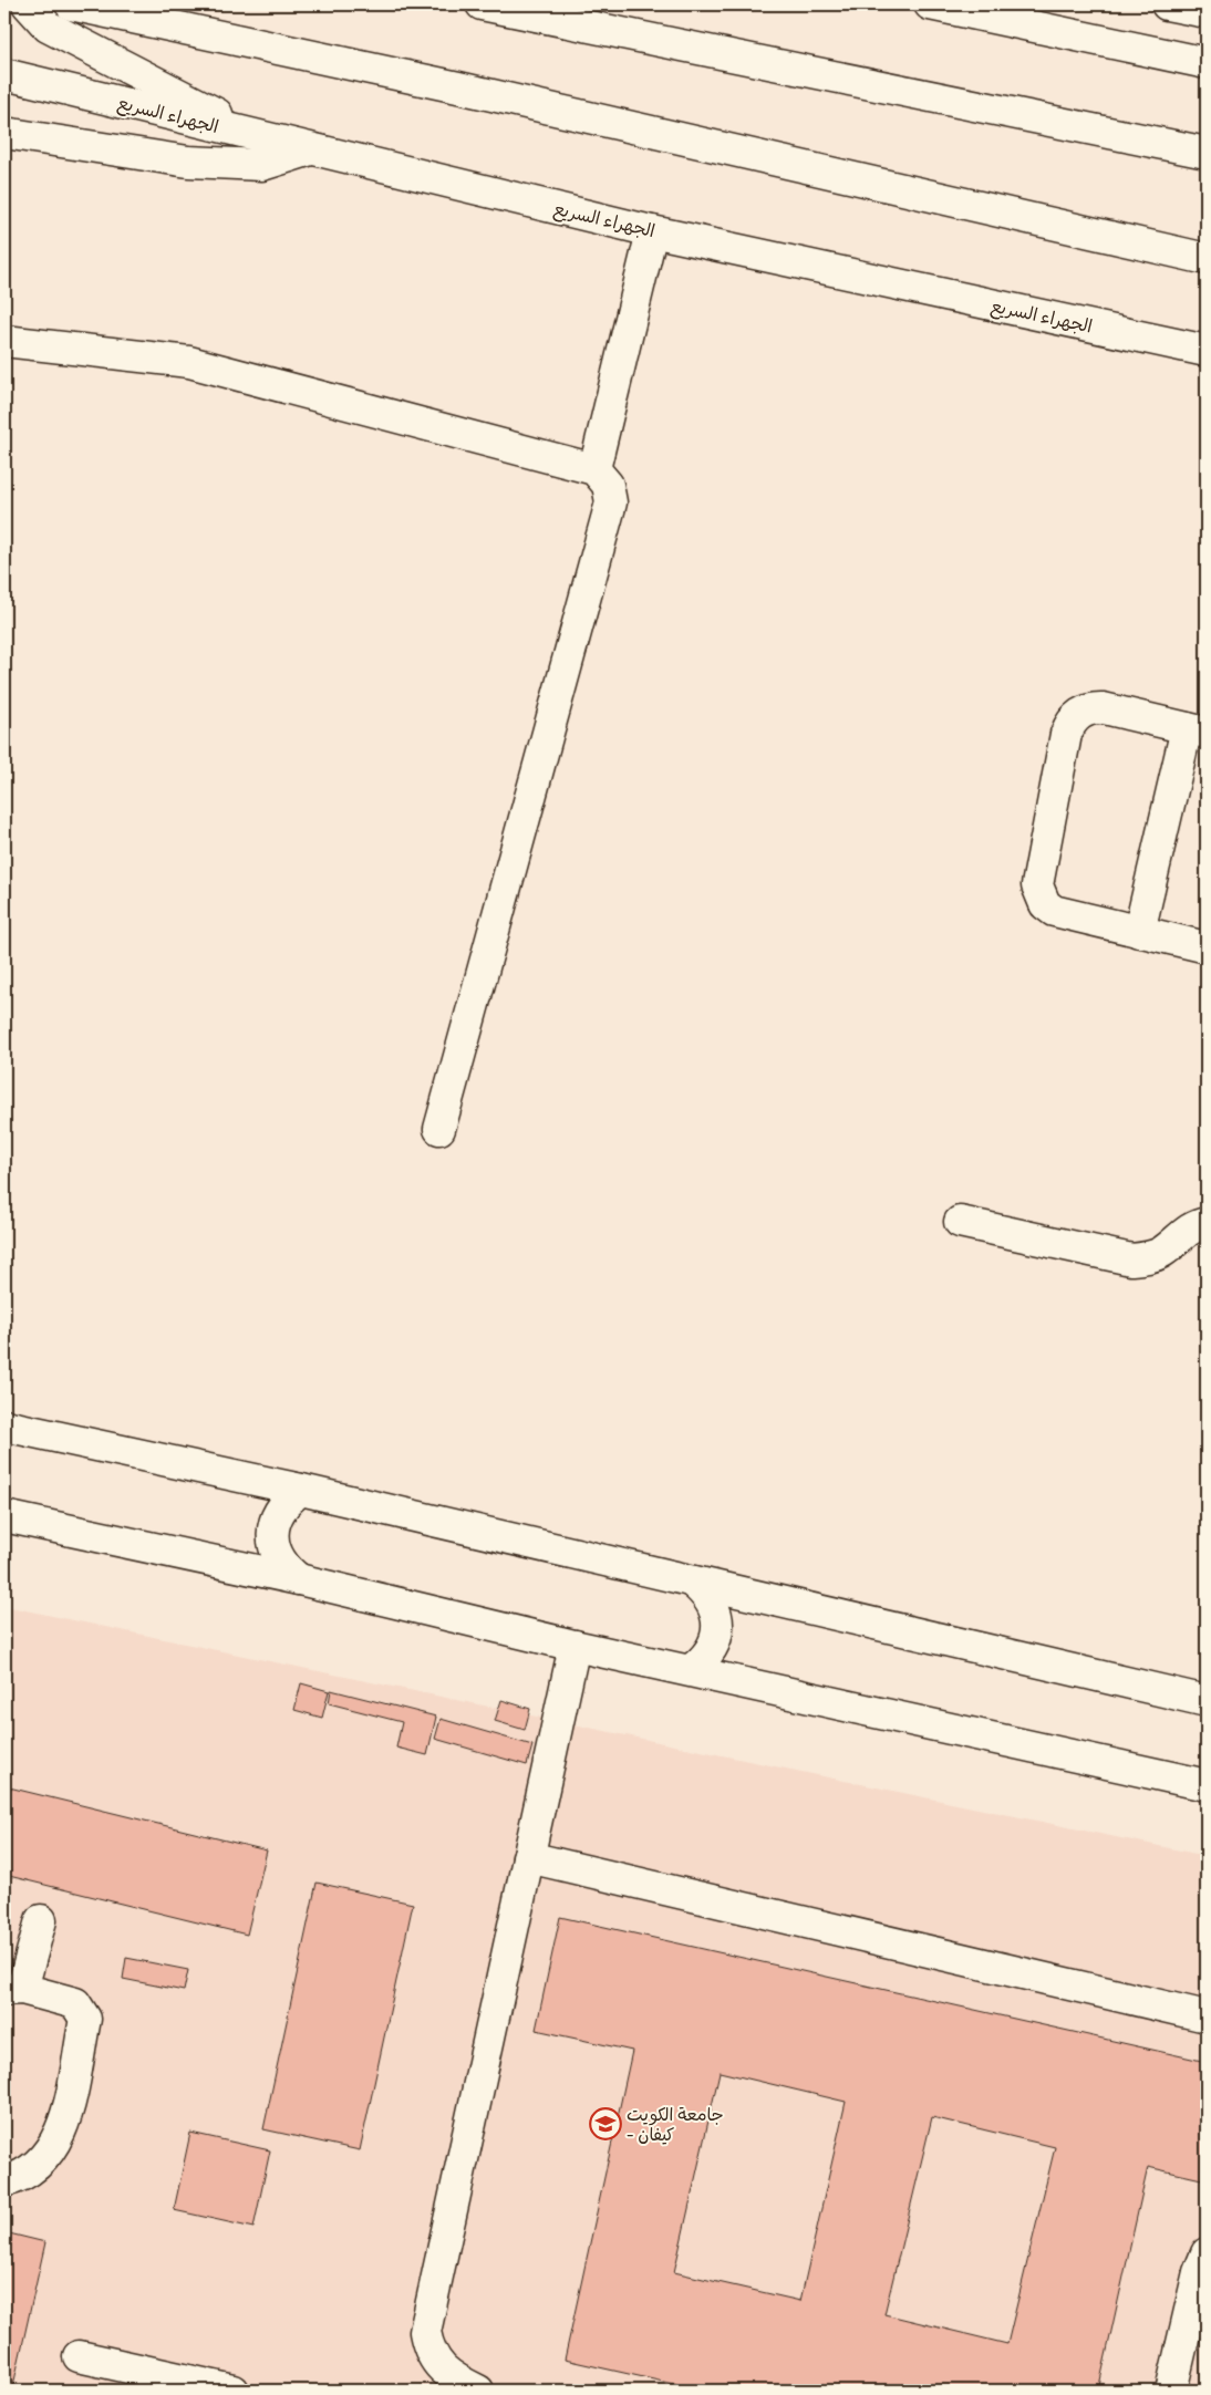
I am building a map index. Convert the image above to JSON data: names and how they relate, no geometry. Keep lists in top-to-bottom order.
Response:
{
  "streets": {
    "main road": ["الجهراء السريع"]
  },
  "places": {
    "school or university": ["جامعة الكويت - كيفان"]
  }
}
